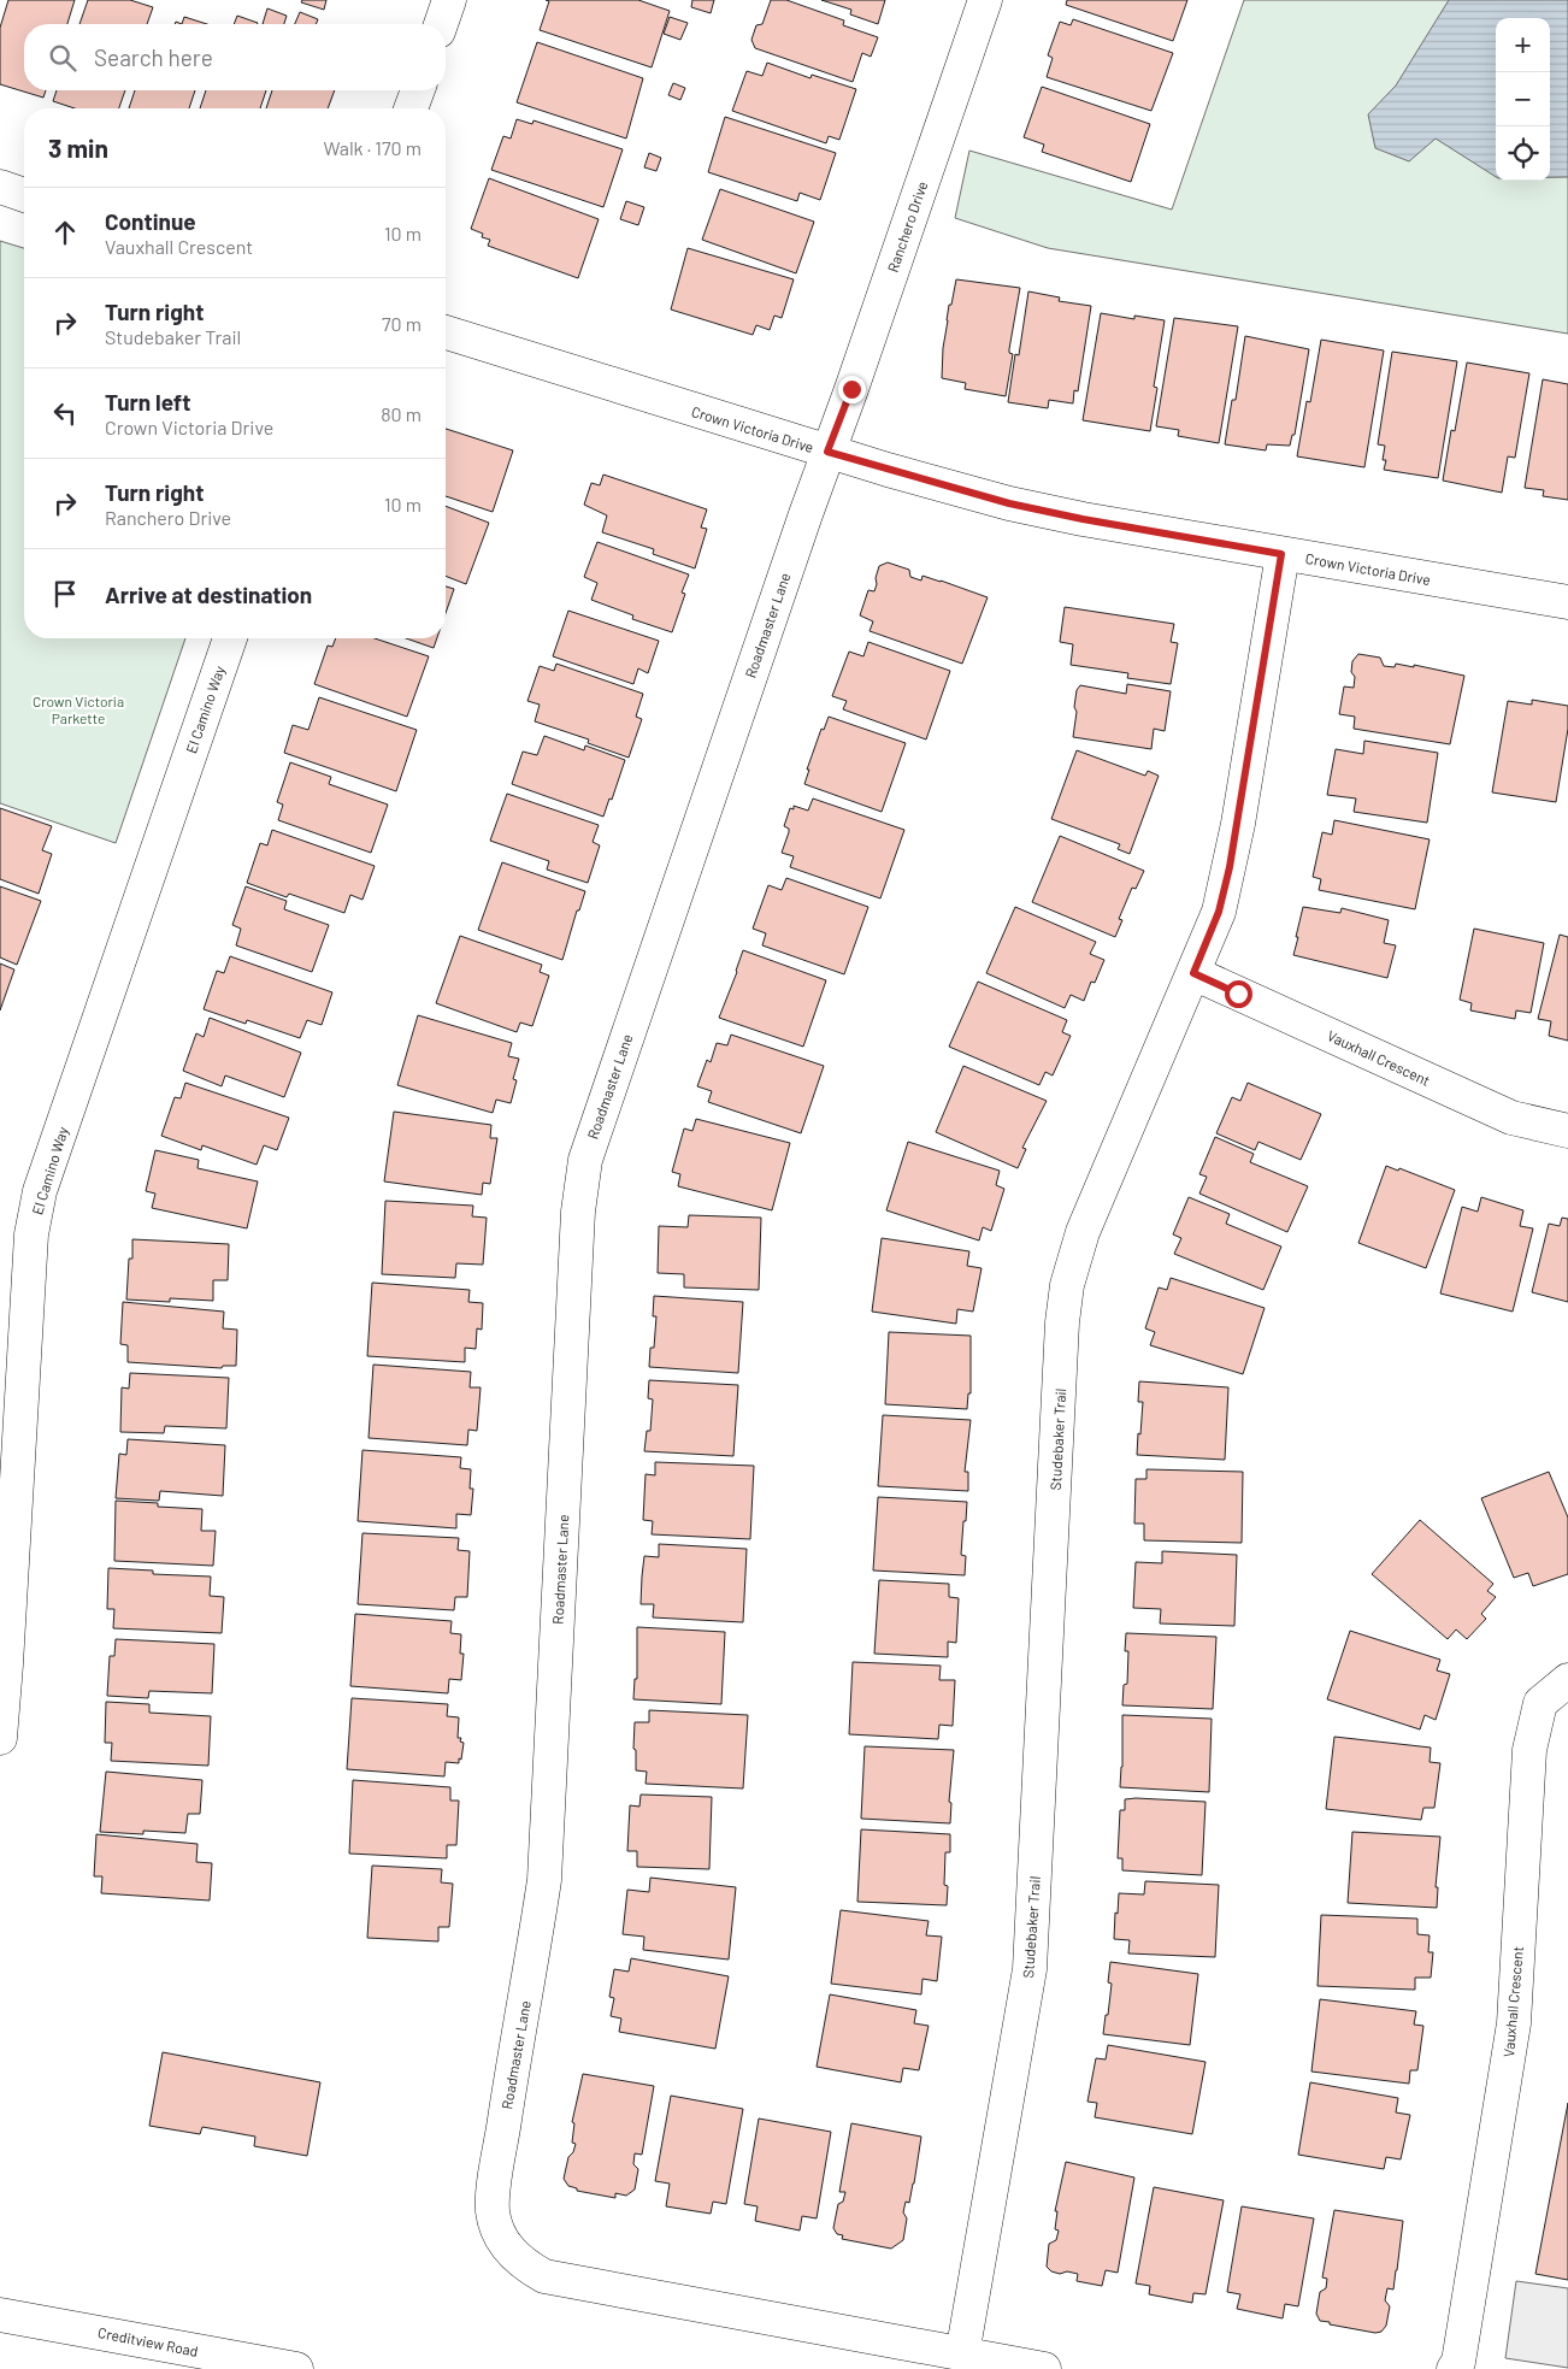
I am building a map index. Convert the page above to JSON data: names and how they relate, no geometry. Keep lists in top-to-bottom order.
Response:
{
  "streets": {
    "street": [
      "Ranchero Drive",
      "Crown Victoria Drive",
      "Roadmaster Lane",
      "El Camino Way",
      "Vauxhall Crescent",
      "Studebaker Trail",
      "Creditview Road"
    ]
  },
  "crossings": [
    ["Ranchero Drive", "Crown Victoria Drive"],
    ["Ranchero Drive", "Roadmaster Lane"],
    ["Crown Victoria Drive", "Roadmaster Lane"],
    ["Crown Victoria Drive", "Studebaker Trail"],
    ["Roadmaster Lane", "Studebaker Trail"],
    ["Vauxhall Crescent", "Studebaker Trail"]
  ],
  "parks": ["Crown Victoria Parkette"],
  "page": {
    "map_buttons": ["+", "−"],
    "search": "Search here",
    "heading": ["3 min", "Walk · 170 m"],
    "list": [
      ["Continue", "Vauxhall Crescent", "10 m"],
      ["Turn right", "Studebaker Trail", "70 m"],
      ["Turn left", "Crown Victoria Drive", "80 m"],
      ["Turn right", "Ranchero Drive", "10 m"],
      "Arrive at destination"
    ]
  }
}
